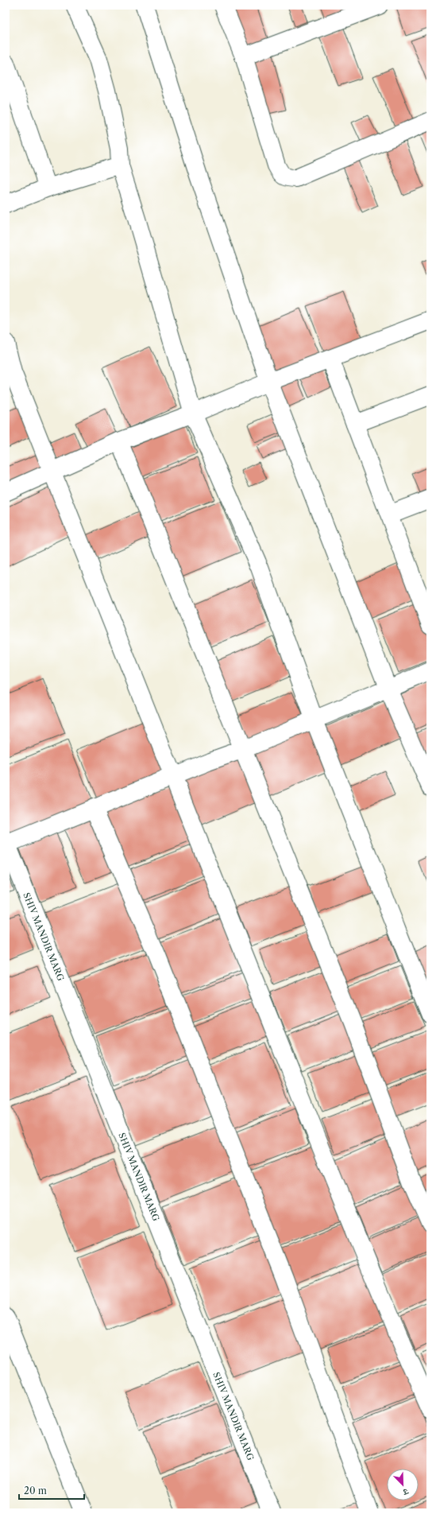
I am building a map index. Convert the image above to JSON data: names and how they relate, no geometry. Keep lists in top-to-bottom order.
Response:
{
  "streets": {
    "street": ["SHIV MANDIR MARG"]
  },
  "scale_bar": "20 m",
  "north": "bottom right"
}
